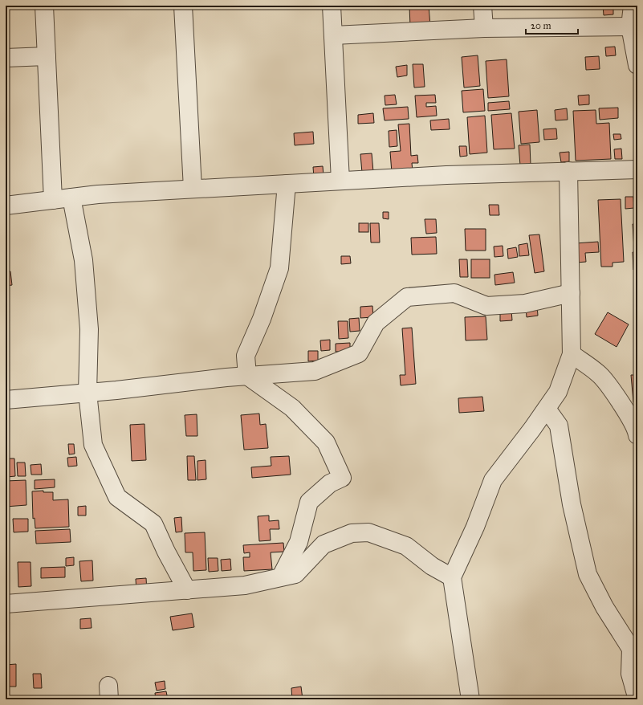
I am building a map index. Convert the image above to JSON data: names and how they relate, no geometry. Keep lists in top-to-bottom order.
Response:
{
  "scale_bar": "20 m"
}
